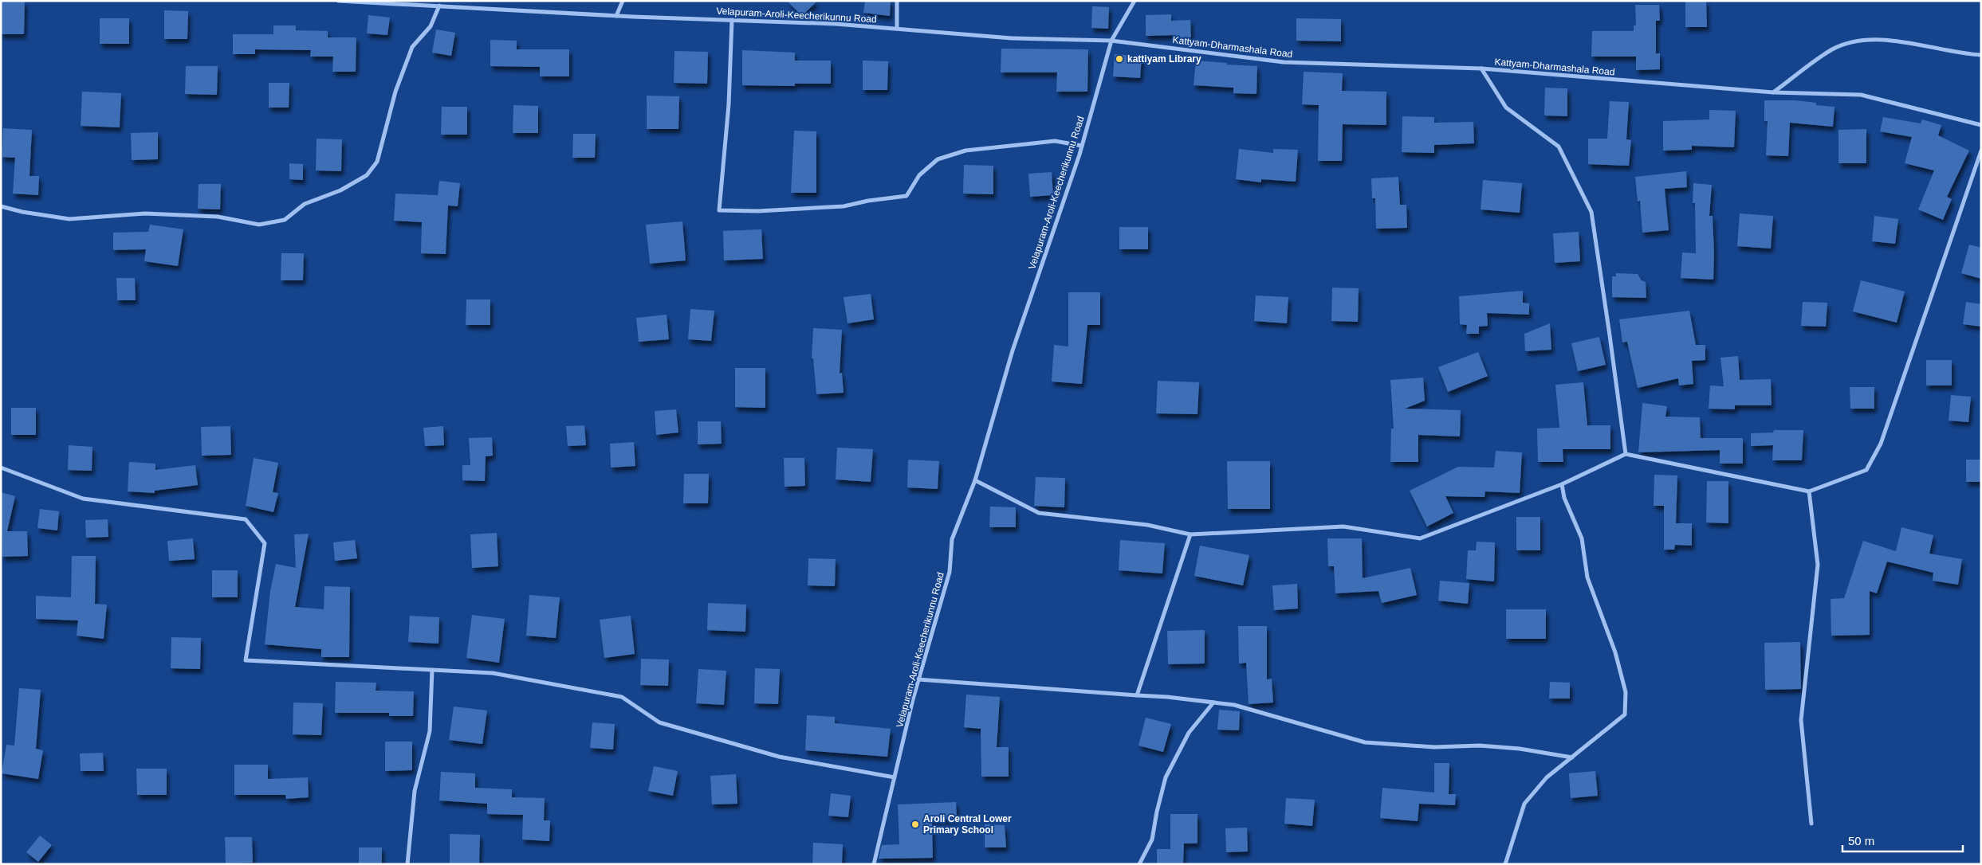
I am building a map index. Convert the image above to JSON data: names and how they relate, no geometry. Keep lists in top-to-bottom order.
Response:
{
  "streets": {
    "street": ["Velapuram-Aroli-Keecherikunnu Road", "Kattyam-Dharmashala Road"]
  },
  "crossings": [
    ["Velapuram-Aroli-Keecherikunnu Road", "Kattyam-Dharmashala Road"]
  ],
  "places": ["kattiyam Library", "Aroli Central Lower Primary School"],
  "scale_bar": "50 m"
}
